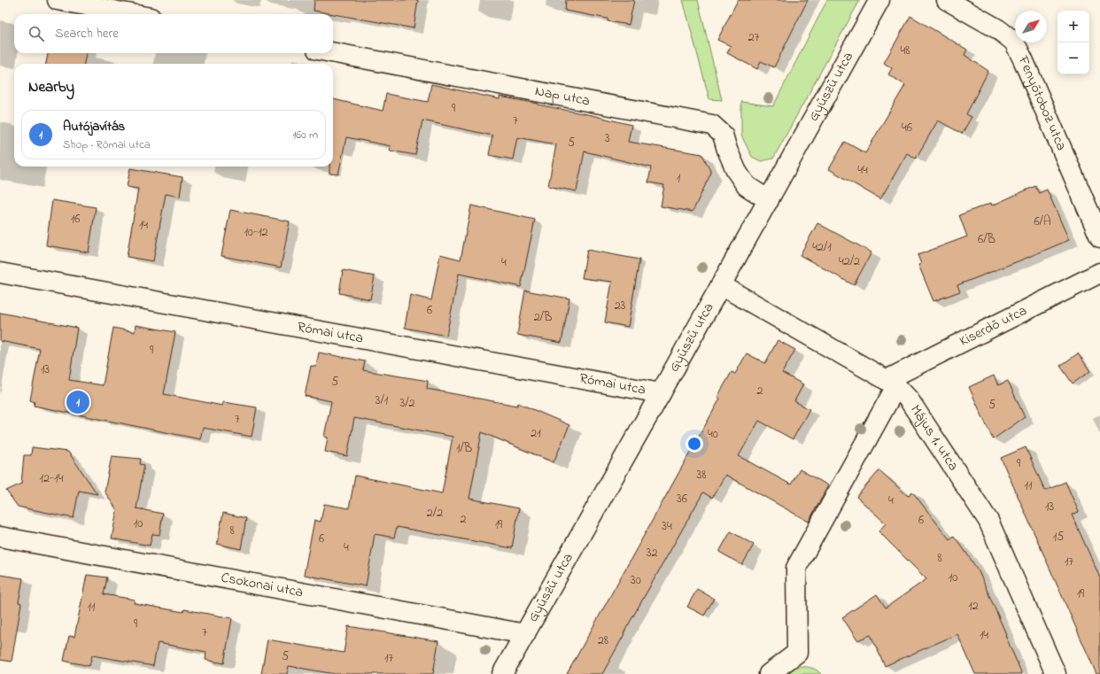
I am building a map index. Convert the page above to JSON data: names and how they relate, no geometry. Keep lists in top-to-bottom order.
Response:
{
  "streets": {
    "street": [
      "Gyűszű utca",
      "Nap utca",
      "Fenyőtoboz utca",
      "Kiserdő utca",
      "Római utca",
      "Május 1. utca",
      "Csokonai utca"
    ]
  },
  "crossings": [
    ["Gyűszű utca", "Nap utca"],
    ["Gyűszű utca", "Római utca"],
    ["Gyűszű utca", "Május 1. utca"],
    ["Gyűszű utca", "Csokonai utca"],
    ["Kiserdő utca", "Május 1. utca"]
  ],
  "house_numbers": [
    "27",
    "48",
    "9",
    "7",
    "46",
    "3",
    "5",
    "44",
    "1",
    "16",
    "6/A",
    "14",
    "10-12",
    "6/B",
    "42/1",
    "42/2",
    "4",
    "23",
    "6",
    "2/B",
    "9",
    "13",
    "5",
    "2",
    "3/1",
    "3/2",
    "5",
    "7",
    "21",
    "40",
    "1/B",
    "9",
    "38",
    "12-14",
    "11",
    "36",
    "4",
    "13",
    "2/2",
    "2",
    "6",
    "10",
    "19",
    "34",
    "8",
    "15",
    "6",
    "4",
    "32",
    "8",
    "17",
    "10",
    "30",
    "19",
    "12",
    "11",
    "9",
    "7",
    "14",
    "28",
    "5",
    "17"
  ],
  "north": "top right",
  "page": {
    "map_buttons": ["+", "−"],
    "search": "Search here",
    "heading": "Nearby",
    "list": [
      {
        "mark": "1",
        "name": "Autójavítás",
        "note": "Shop · Római utca",
        "value": "160 m"
      }
    ],
    "pins": "1"
  }
}
